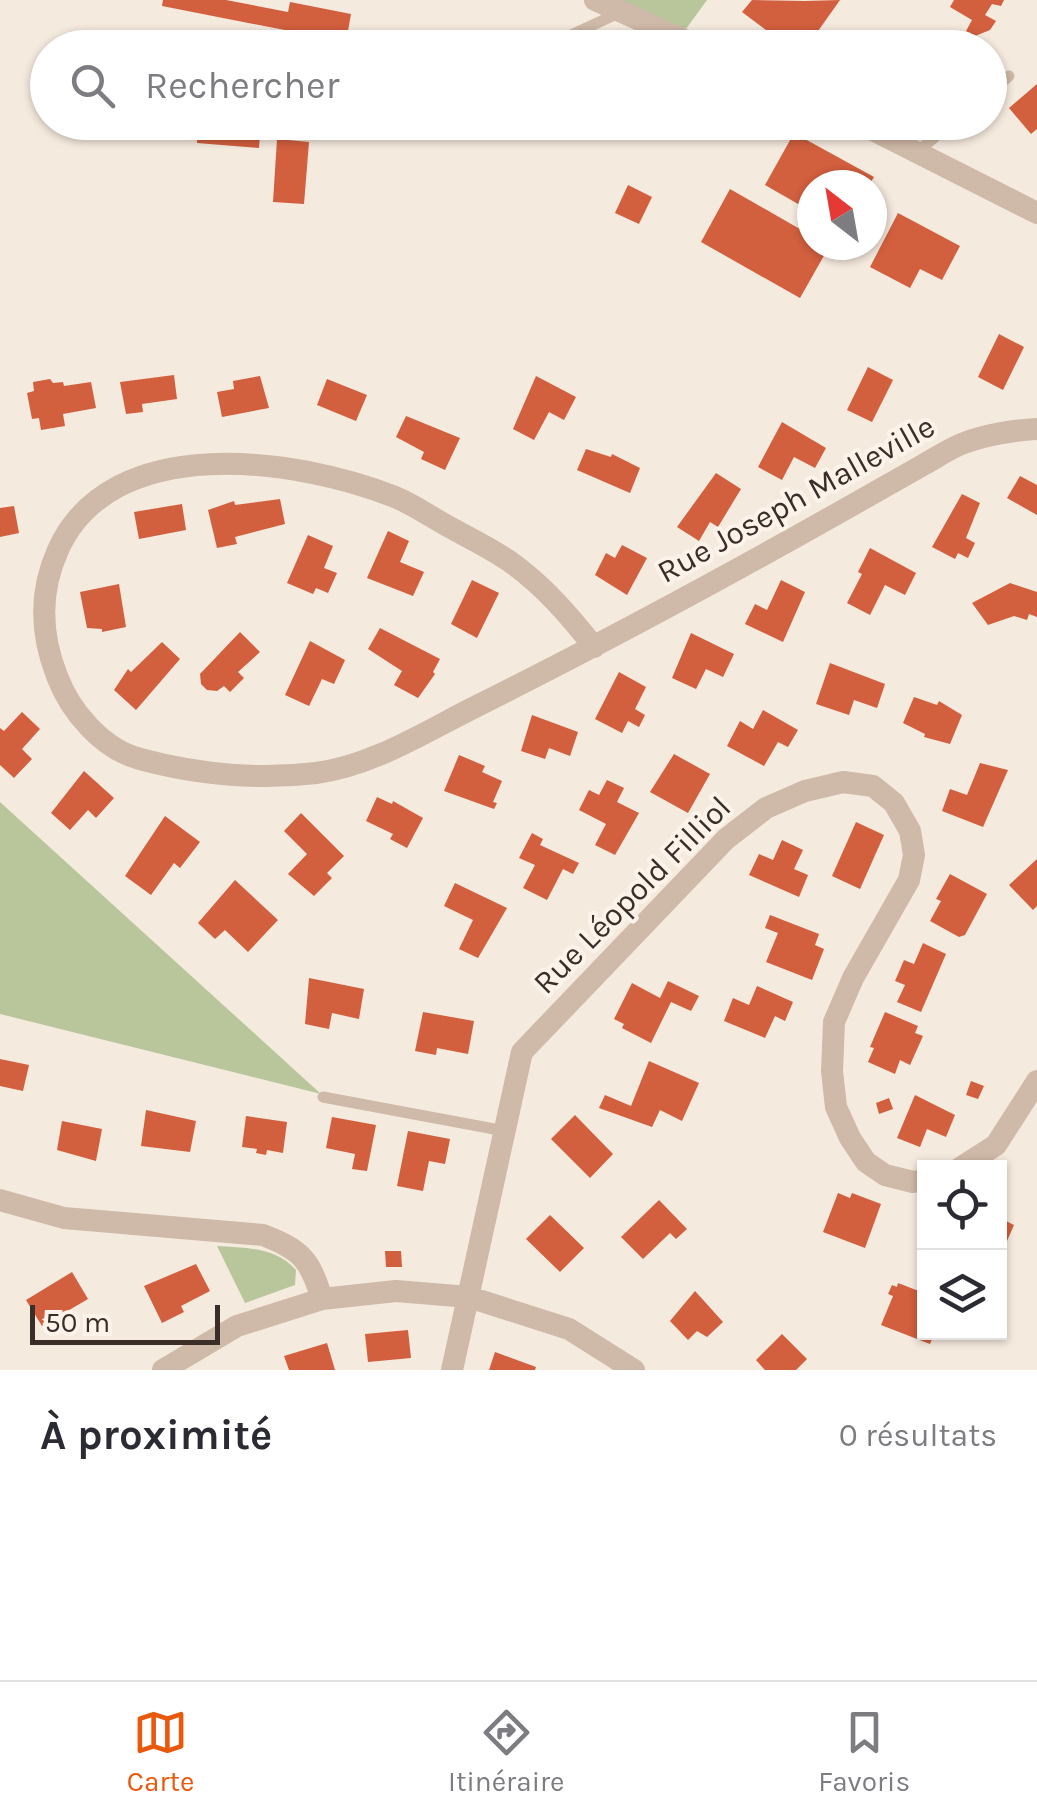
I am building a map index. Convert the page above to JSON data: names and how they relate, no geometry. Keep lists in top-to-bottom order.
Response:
{
  "streets": {
    "street": ["Rue Joseph Malleville", "Rue Léopold Filliol"]
  },
  "scale_bar": "50 m",
  "north": "top left",
  "page": {
    "search": "Rechercher",
    "scale": "50 m",
    "heading": ["À proximité", "0 résultats"],
    "nav": ["Carte", "Itinéraire", "Favoris"]
  }
}
